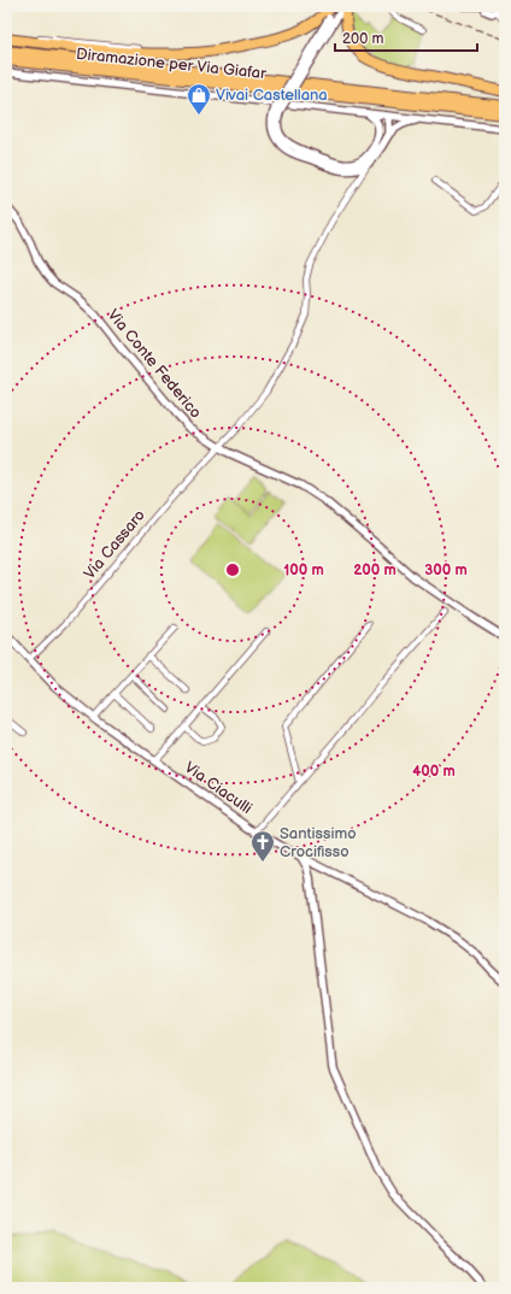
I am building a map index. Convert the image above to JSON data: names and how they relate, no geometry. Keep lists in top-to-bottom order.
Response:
{
  "streets": {
    "highway": ["Diramazione per Via Giafar"],
    "street": ["Via Conte Federico", "Via Cassaro", "Via Ciaculli"]
  },
  "crossings": [
    ["Via Conte Federico", "Via Cassaro"],
    ["Via Cassaro", "Via Ciaculli"]
  ],
  "places": {
    "shop": ["Vivai Castellana"],
    "church": ["Santissimo Crocifisso"]
  },
  "scale_bar": "200 m",
  "rings": [
    "100 m",
    "200 m",
    "300 m",
    "400 m"
  ]
}
